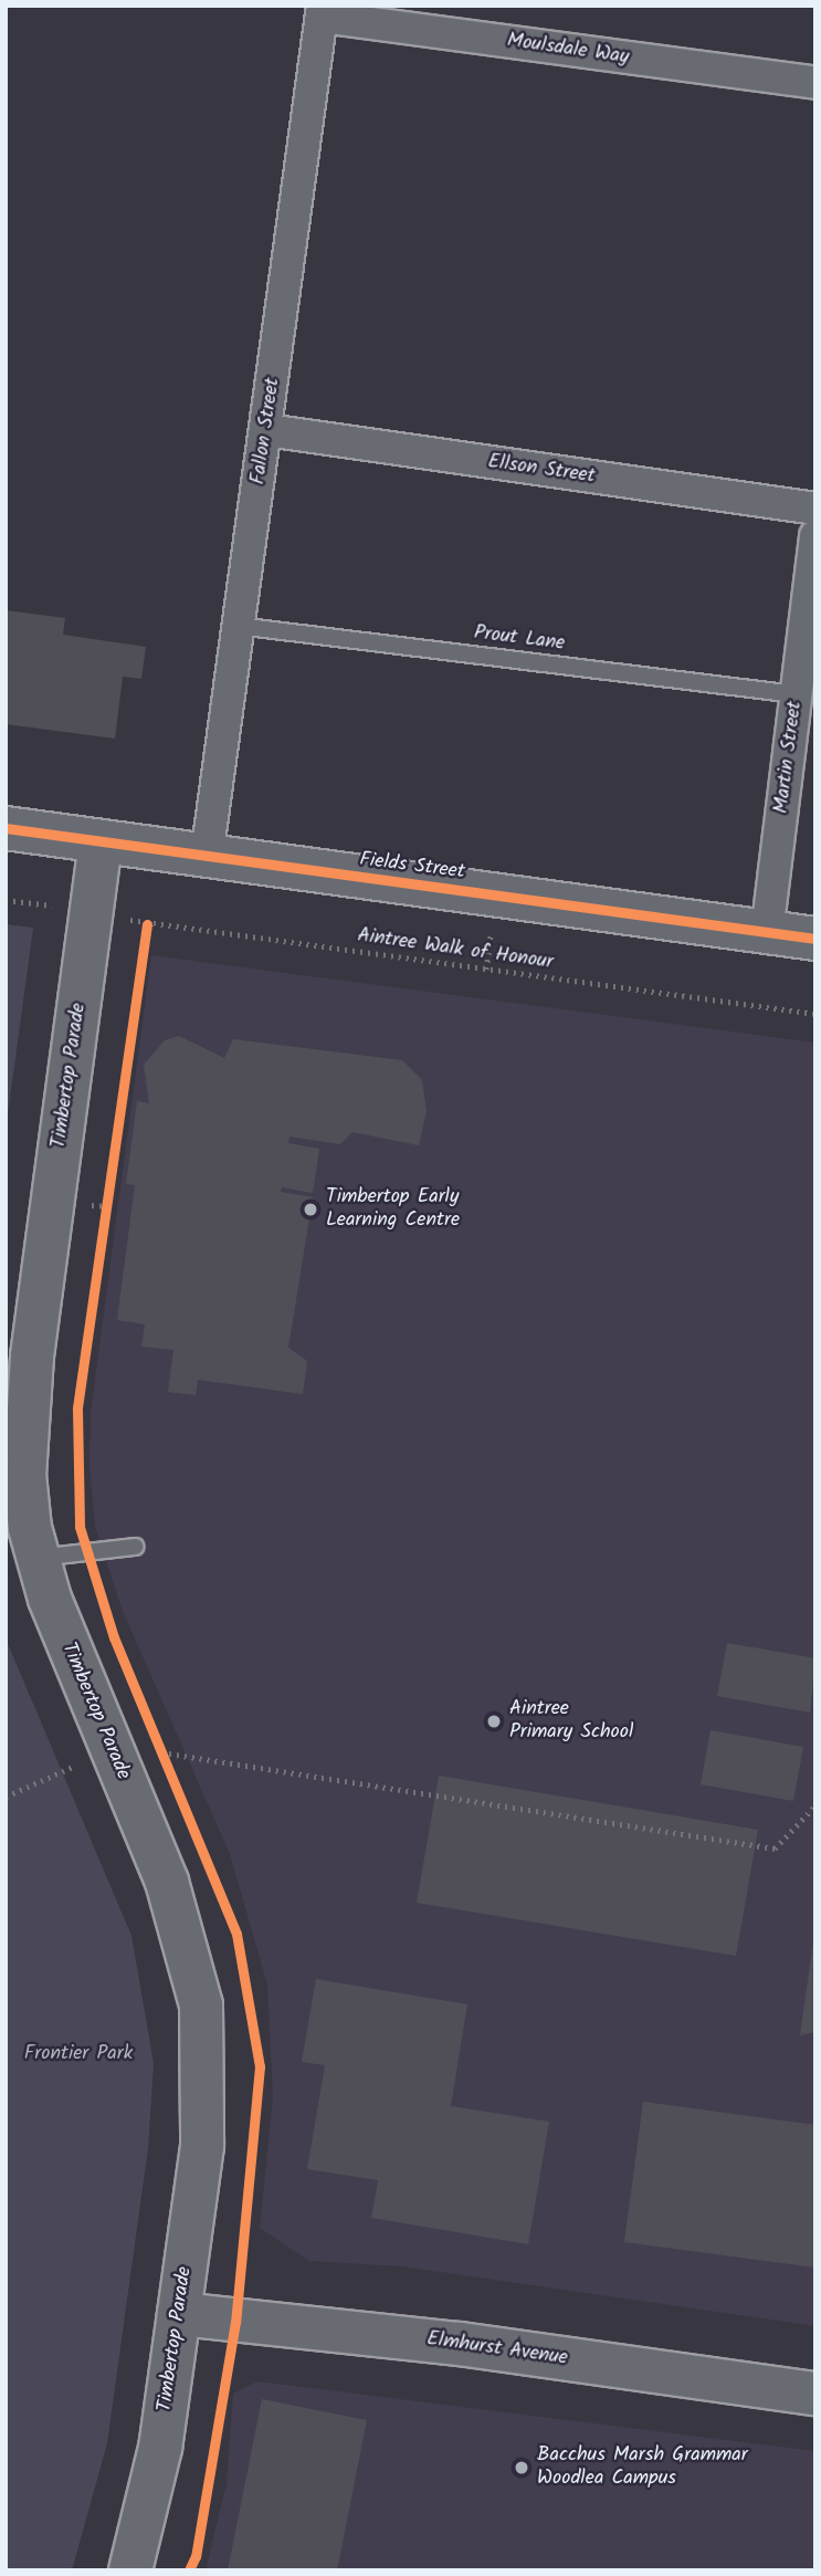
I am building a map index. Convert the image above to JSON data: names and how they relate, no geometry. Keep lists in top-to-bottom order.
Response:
{
  "streets": {
    "street": [
      "Moulsdale Way",
      "Fallon Street",
      "Ellson Street",
      "Martin Street",
      "Fields Street",
      "Timbertop Parade",
      "Elmhurst Avenue"
    ],
    "lane": ["Prout Lane"],
    "path": ["Aintree Walk of Honour"]
  },
  "crossings": [
    ["Moulsdale Way", "Fallon Street"],
    ["Fallon Street", "Ellson Street"],
    ["Fallon Street", "Prout Lane"],
    ["Fallon Street", "Fields Street"],
    ["Prout Lane", "Martin Street"],
    ["Martin Street", "Fields Street"],
    ["Fields Street", "Timbertop Parade"],
    ["Aintree Walk of Honour", "Timbertop Parade"],
    ["Timbertop Parade", "Elmhurst Avenue"]
  ],
  "parks": ["Frontier Park"],
  "places": ["Timbertop Early Learning Centre", "Aintree Primary School", "Bacchus Marsh Grammar Woodlea Campus"]
}
